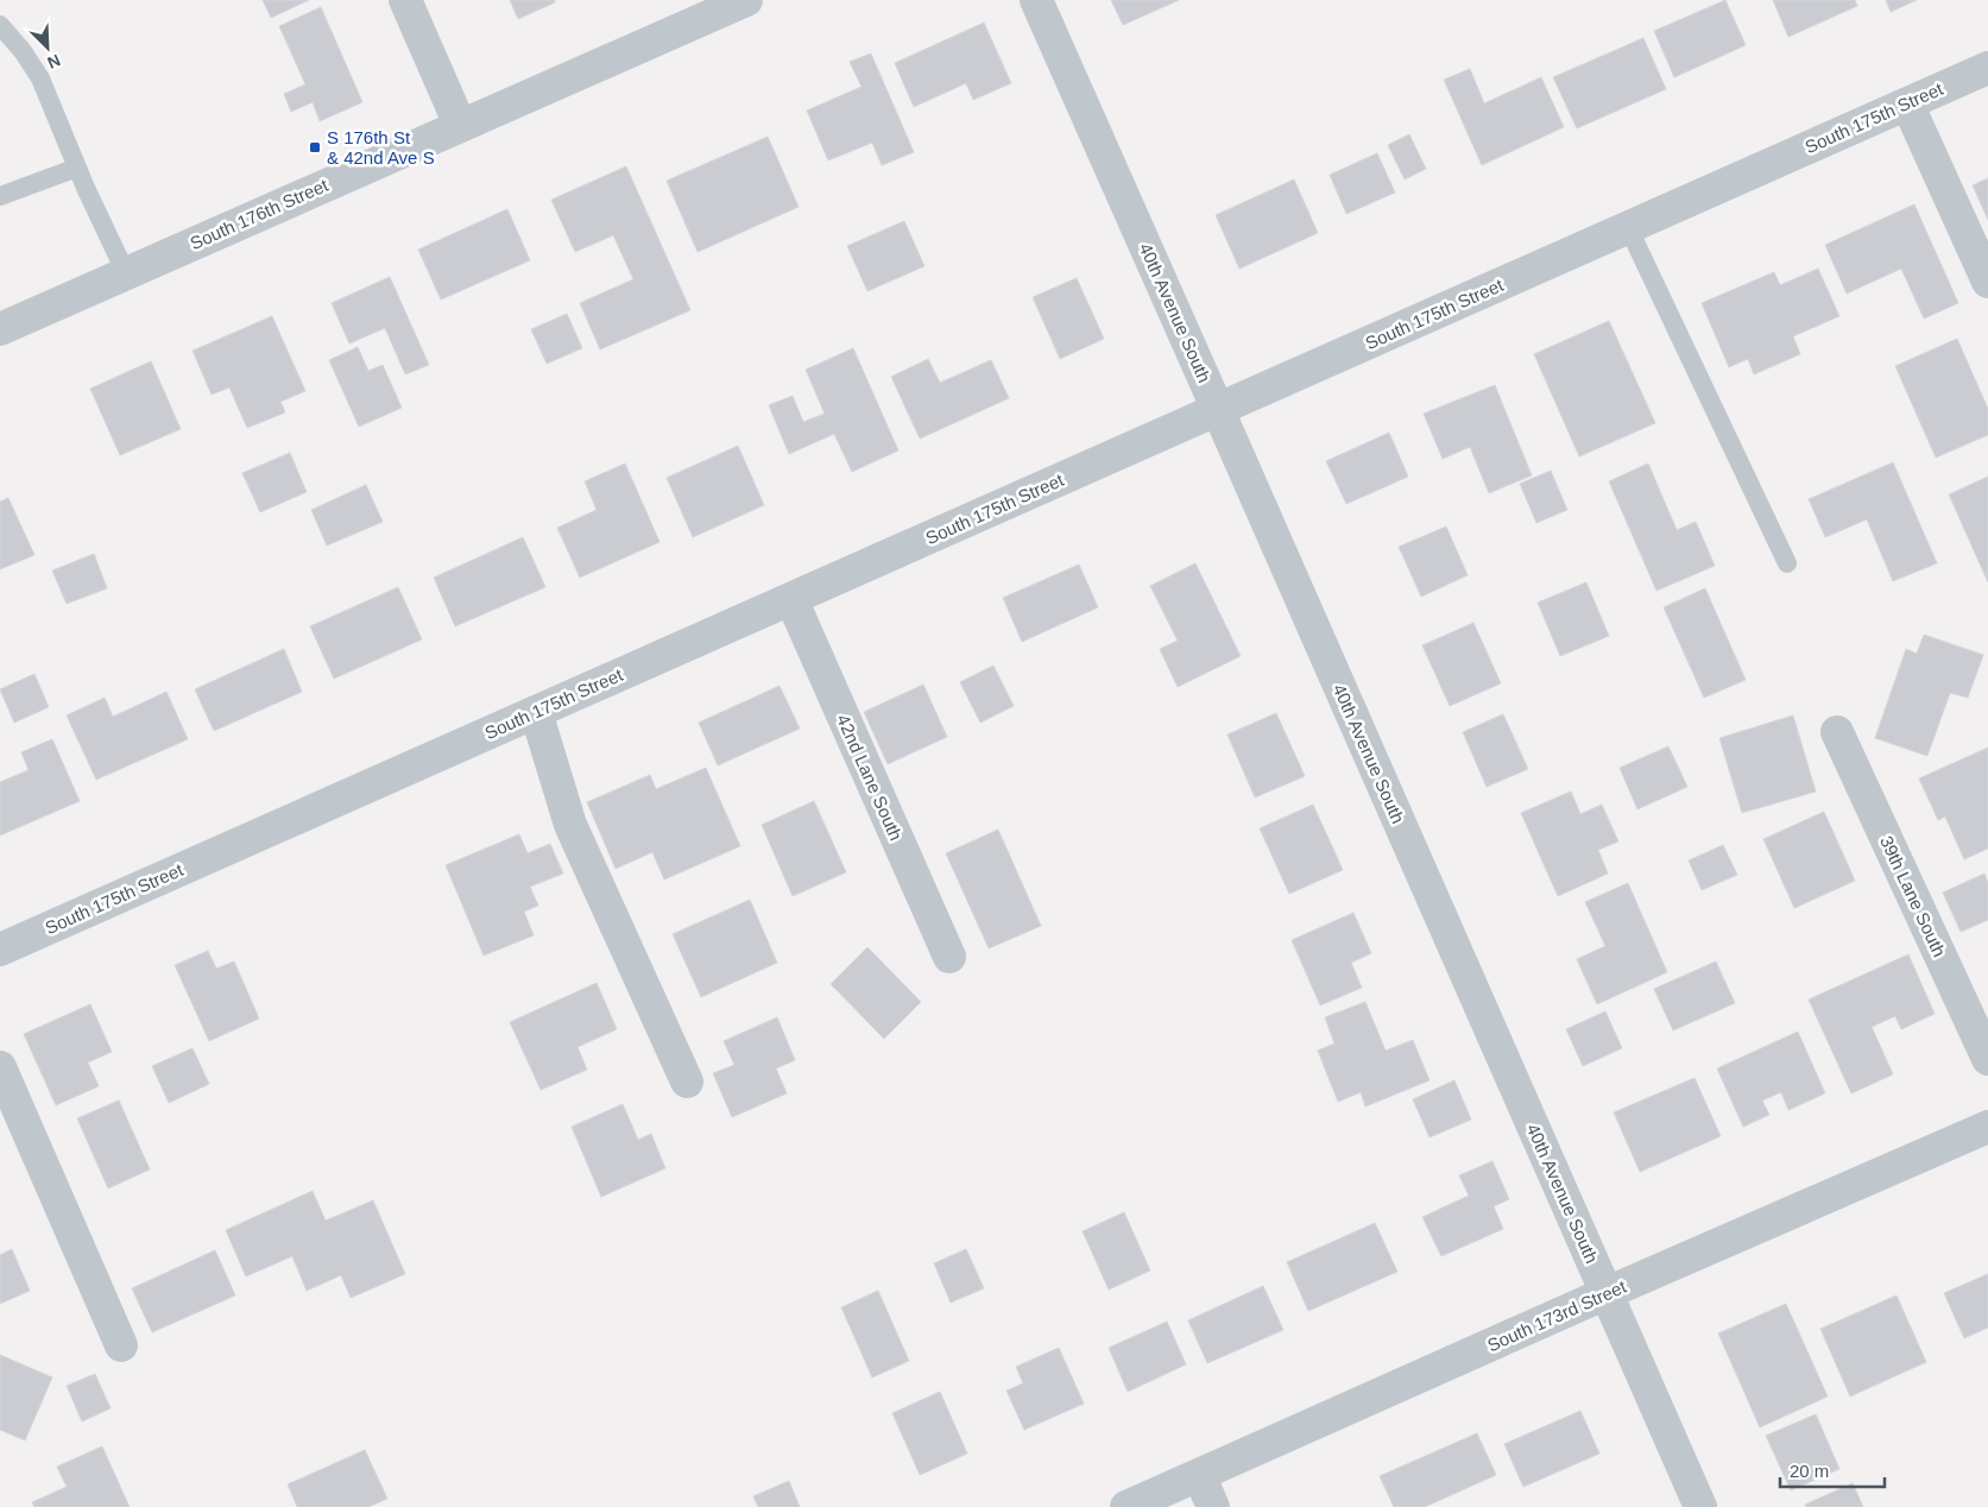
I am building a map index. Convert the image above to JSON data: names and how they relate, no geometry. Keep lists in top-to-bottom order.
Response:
{
  "streets": {
    "street": [
      "South 175th Street",
      "South 176th Street",
      "40th Avenue South",
      "42nd Lane South",
      "39th Lane South",
      "South 173rd Street"
    ]
  },
  "crossings": [
    ["South 175th Street", "40th Avenue South"],
    ["South 175th Street", "42nd Lane South"],
    ["40th Avenue South", "South 173rd Street"]
  ],
  "places": {
    "transit": ["S 176th St & 42nd Ave S"]
  },
  "scale_bar": "20 m",
  "north": "bottom right"
}
